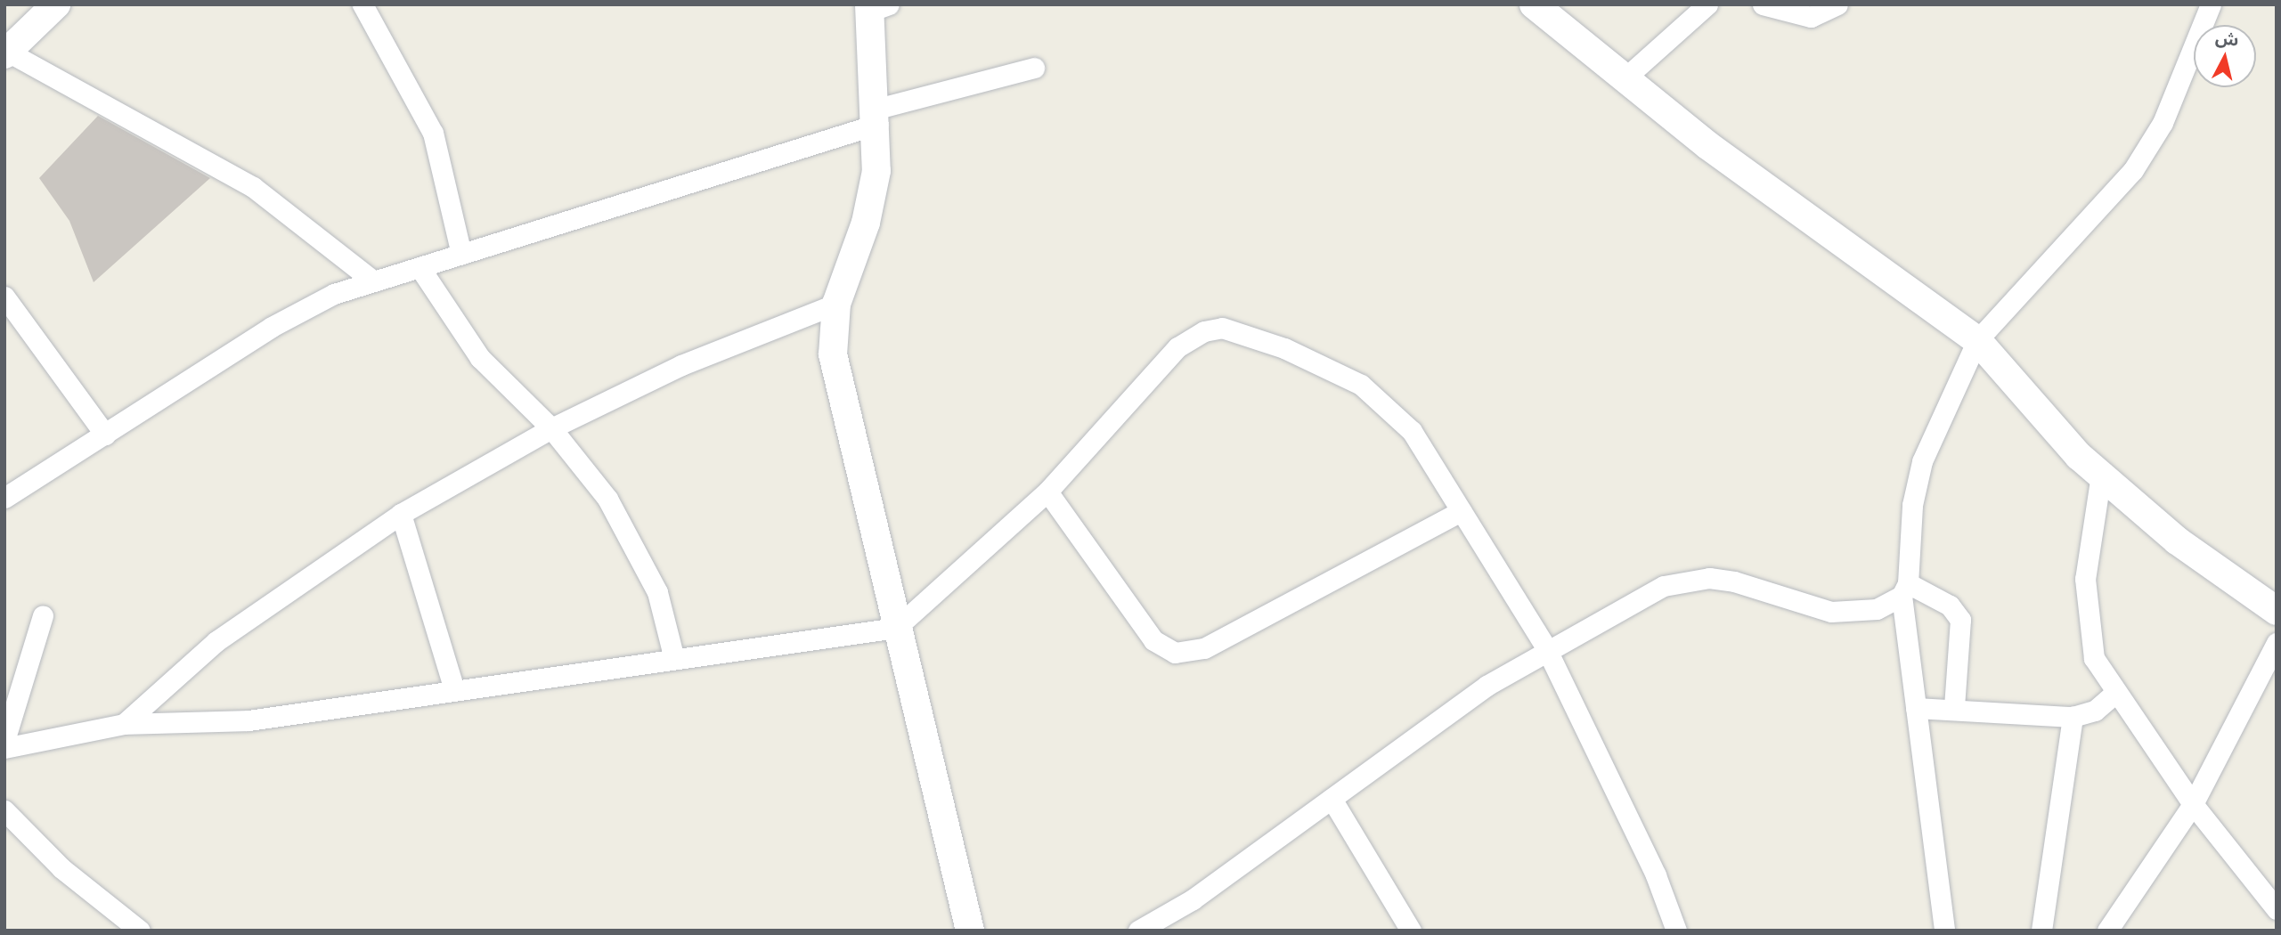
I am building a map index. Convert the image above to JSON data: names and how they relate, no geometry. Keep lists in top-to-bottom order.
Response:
{
  "north": "top"
}
